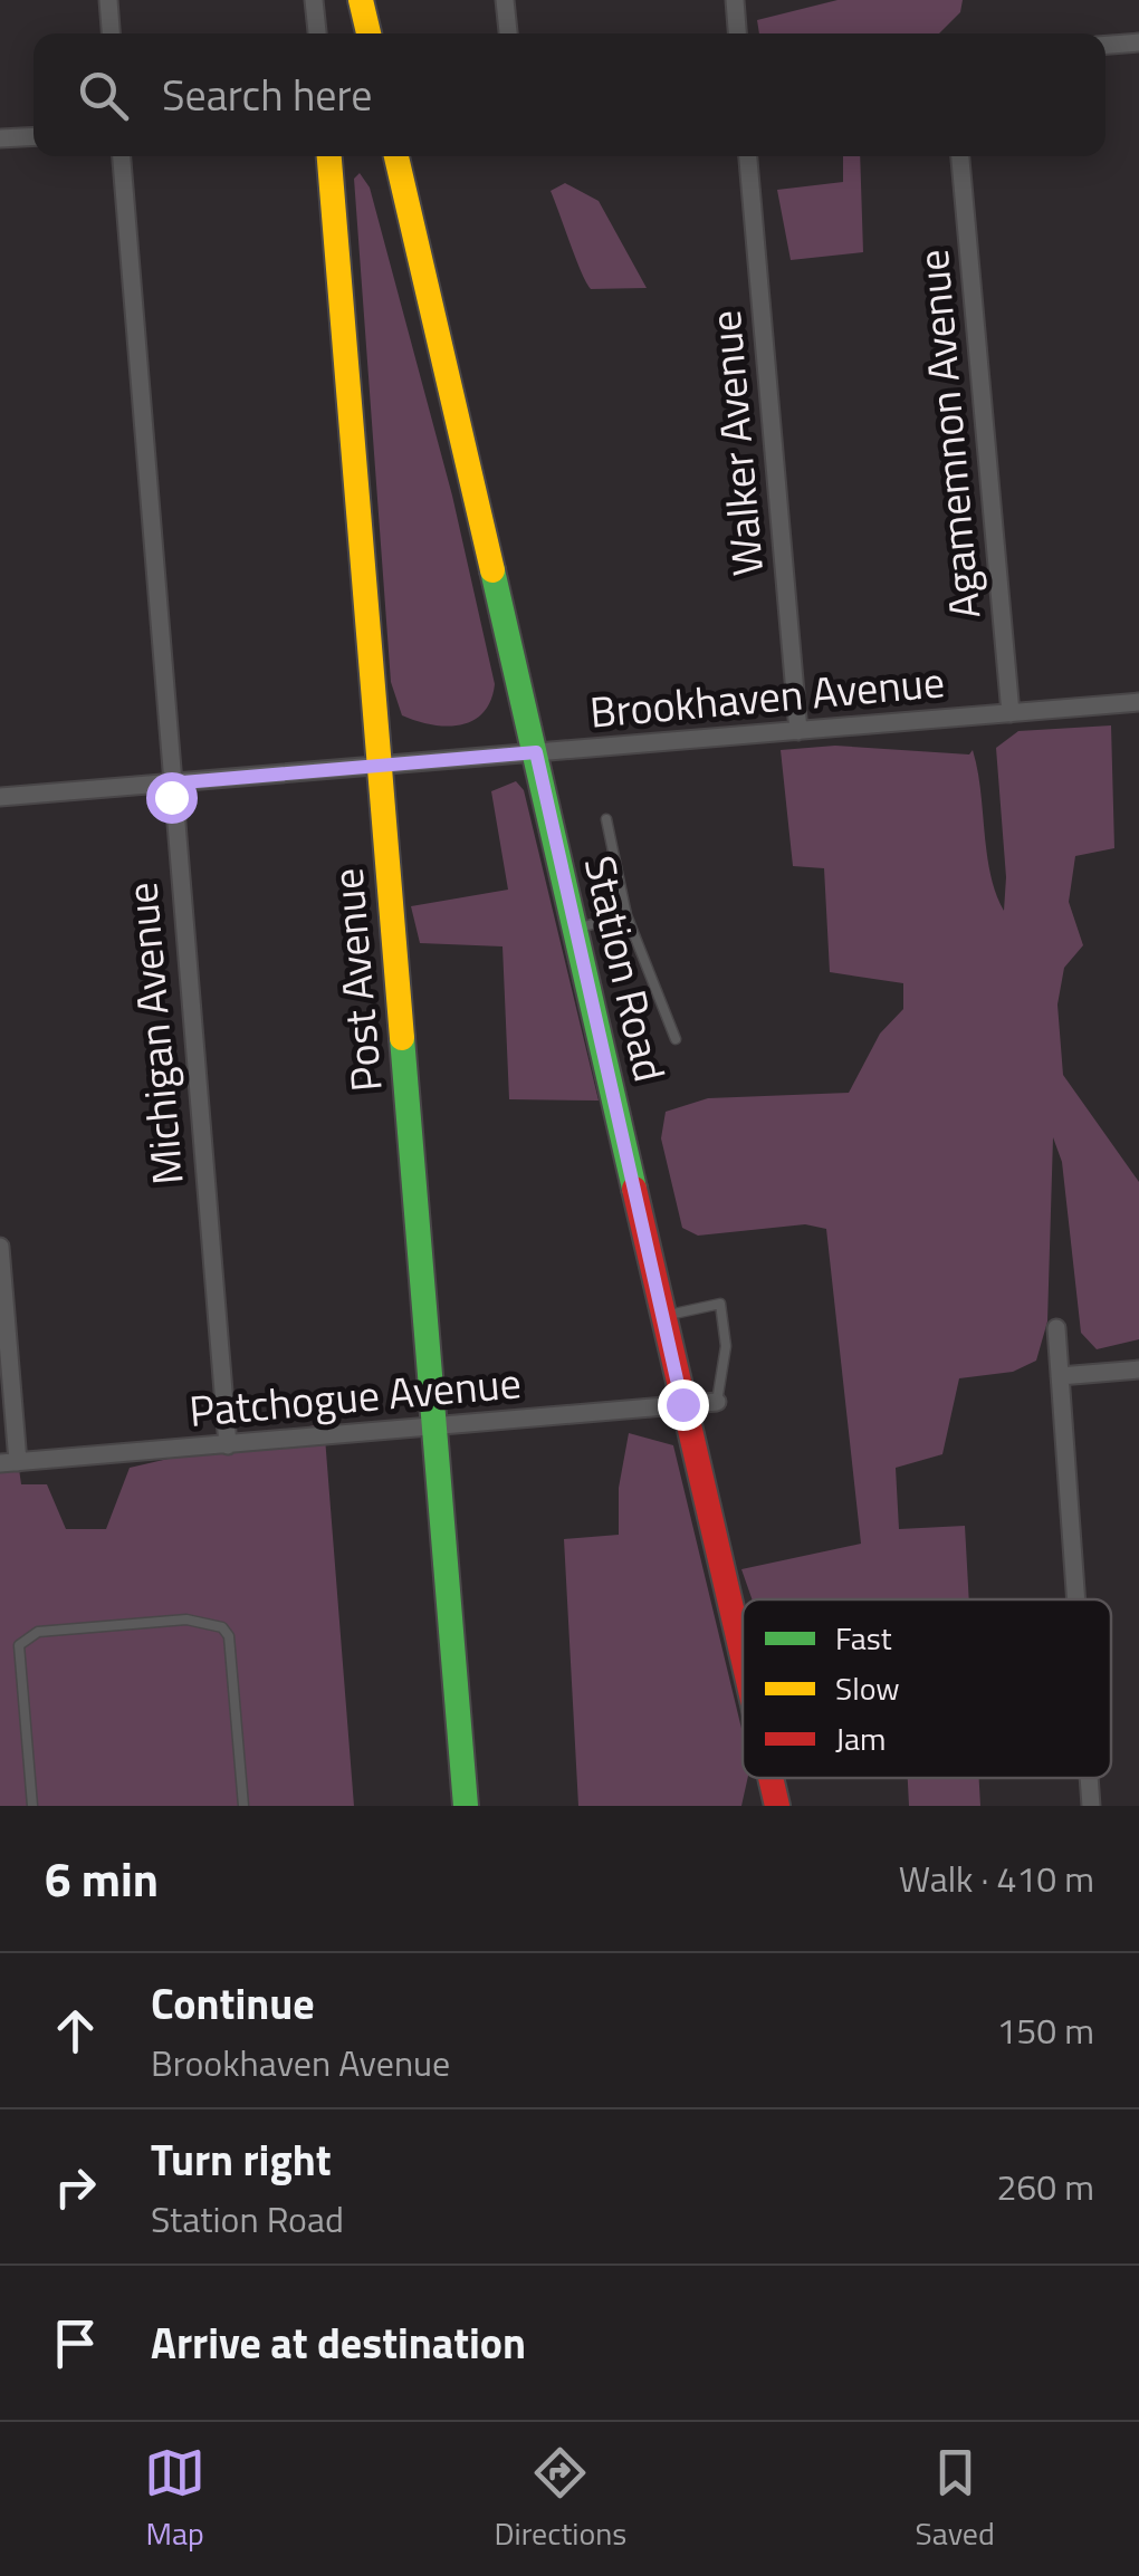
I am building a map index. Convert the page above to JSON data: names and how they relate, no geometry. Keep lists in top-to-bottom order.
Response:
{
  "streets": {
    "main road": ["Station Road", "Post Avenue"],
    "street": [
      "Agamemnon Avenue",
      "Walker Avenue",
      "Brookhaven Avenue",
      "Michigan Avenue",
      "Patchogue Avenue"
    ]
  },
  "crossings": [
    ["Agamemnon Avenue", "Brookhaven Avenue"],
    ["Walker Avenue", "Brookhaven Avenue"],
    ["Brookhaven Avenue", "Station Road"],
    ["Brookhaven Avenue", "Post Avenue"],
    ["Brookhaven Avenue", "Michigan Avenue"],
    ["Station Road", "Patchogue Avenue"],
    ["Post Avenue", "Patchogue Avenue"],
    ["Michigan Avenue", "Patchogue Avenue"]
  ],
  "legend": ["Fast", "Slow", "Jam"],
  "page": {
    "search": "Search here",
    "heading": ["6 min", "Walk · 410 m"],
    "list": [
      ["Continue", "Brookhaven Avenue", "150 m"],
      ["Turn right", "Station Road", "260 m"],
      "Arrive at destination"
    ],
    "nav": ["Map", "Directions", "Saved"]
  }
}
